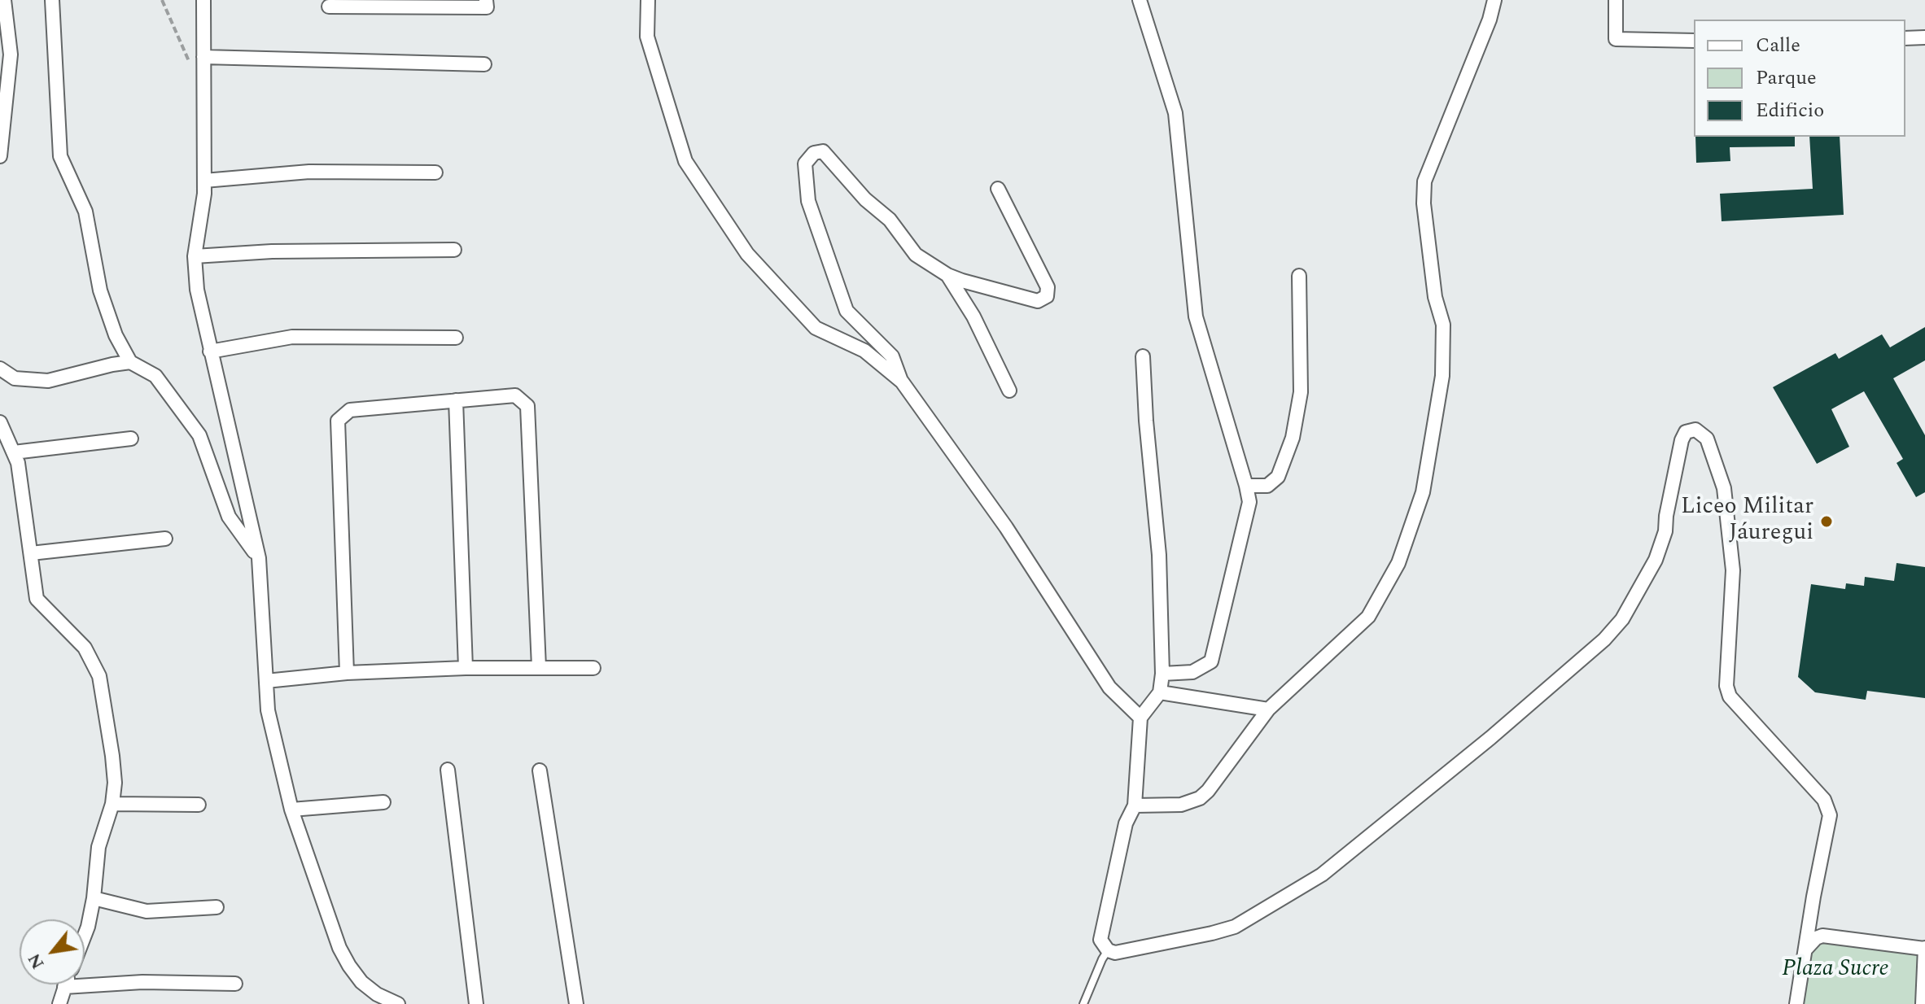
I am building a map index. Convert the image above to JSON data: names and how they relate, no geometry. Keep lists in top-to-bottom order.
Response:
{
  "parks": ["Plaza Sucre"],
  "places": ["Liceo Militar Jáuregui"],
  "legend": ["Calle", "Parque", "Edificio"],
  "north": "bottom left"
}
